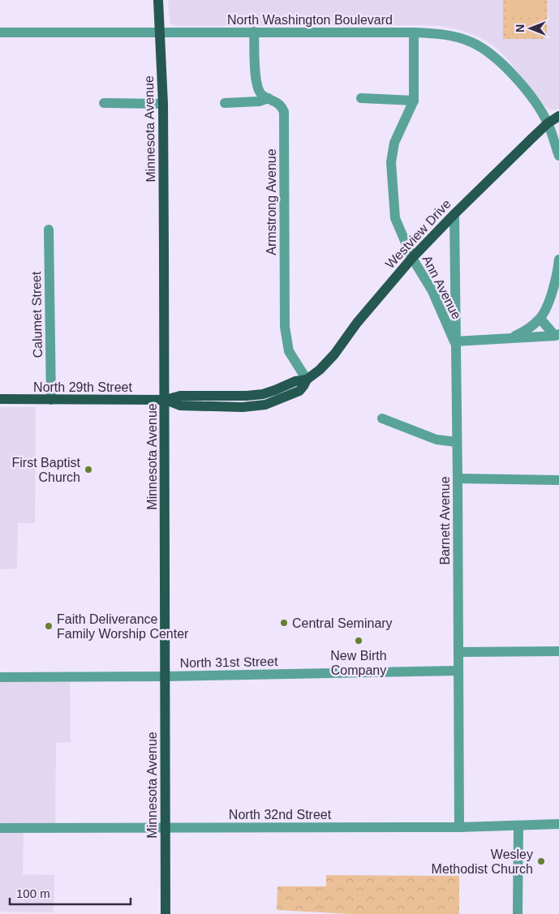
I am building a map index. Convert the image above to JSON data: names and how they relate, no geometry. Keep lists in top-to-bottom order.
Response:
{
  "streets": {
    "main road": ["Minnesota Avenue", "Westview Drive", "North 29th Street"],
    "street": [
      "North Washington Boulevard",
      "Armstrong Avenue",
      "Ann Avenue",
      "Calumet Street",
      "Barnett Avenue",
      "North 31st Street",
      "North 32nd Street"
    ]
  },
  "crossings": [
    ["North Washington Boulevard", "Minnesota Avenue"],
    ["North Washington Boulevard", "Armstrong Avenue"],
    ["North Washington Boulevard", "Westview Drive"],
    ["North Washington Boulevard", "Ann Avenue"],
    ["Minnesota Avenue", "Westview Drive"],
    ["Minnesota Avenue", "North 29th Street"],
    ["Minnesota Avenue", "North 31st Street"],
    ["Minnesota Avenue", "North 32nd Street"],
    ["Armstrong Avenue", "Westview Drive"],
    ["Westview Drive", "Ann Avenue"],
    ["Westview Drive", "North 29th Street"],
    ["Westview Drive", "Barnett Avenue"],
    ["Ann Avenue", "Barnett Avenue"],
    ["Calumet Street", "North 29th Street"],
    ["Barnett Avenue", "North 31st Street"],
    ["Barnett Avenue", "North 32nd Street"]
  ],
  "places": [
    "First Baptist Church",
    "Central Seminary",
    "Faith Deliverance Family Worship Center",
    "New Birth Company",
    "Wesley Methodist Church"
  ],
  "scale_bar": "100 m",
  "north": "left"
}
